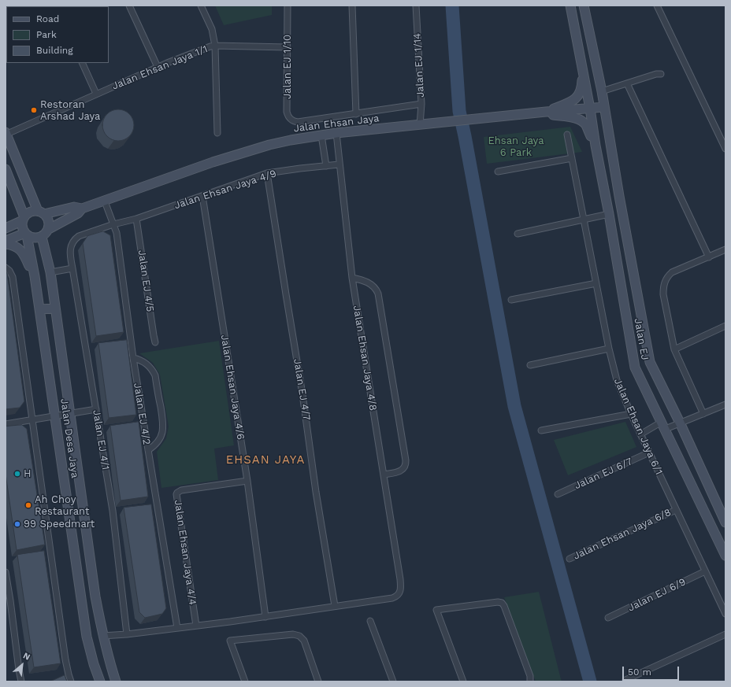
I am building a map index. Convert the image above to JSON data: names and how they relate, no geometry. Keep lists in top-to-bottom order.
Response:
{
  "streets": {
    "main road": ["Jalan Ehsan Jaya", "Jalan EJ", "Jalan Desa Jaya"],
    "street": [
      "Jalan EJ 1/14",
      "Jalan EJ 1/10",
      "Jalan Ehsan Jaya 1/1",
      "Jalan Ehsan Jaya 4/9",
      "Jalan EJ 4/5",
      "Jalan Ehsan Jaya 4/8",
      "Jalan Ehsan Jaya 4/6",
      "Jalan EJ 4/7",
      "Jalan EJ 4/2",
      "Jalan Ehsan Jaya 6/1",
      "Jalan EJ 4/1",
      "Jalan EJ 6/7",
      "Jalan Ehsan Jaya 6/8",
      "Jalan Ehsan Jaya 4/4",
      "Jalan EJ 6/9"
    ]
  },
  "crossings": [
    ["Jalan EJ 1/14", "Jalan Ehsan Jaya"],
    ["Jalan EJ 1/10", "Jalan Ehsan Jaya 1/1"],
    ["Jalan Ehsan Jaya", "Jalan EJ"],
    ["Jalan Ehsan Jaya", "Jalan Ehsan Jaya 4/8"],
    ["Jalan Ehsan Jaya", "Jalan EJ 4/2"],
    ["Jalan Ehsan Jaya", "Jalan Desa Jaya"],
    ["Jalan Ehsan Jaya 4/9", "Jalan EJ 4/5"],
    ["Jalan Ehsan Jaya 4/9", "Jalan Ehsan Jaya 4/8"],
    ["Jalan Ehsan Jaya 4/9", "Jalan Ehsan Jaya 4/6"],
    ["Jalan Ehsan Jaya 4/9", "Jalan EJ 4/7"],
    ["Jalan Ehsan Jaya 4/9", "Jalan EJ 4/2"],
    ["Jalan Ehsan Jaya 4/9", "Jalan EJ 4/1"],
    ["Jalan Ehsan Jaya 4/8", "Jalan EJ 4/7"],
    ["Jalan Ehsan Jaya 4/6", "Jalan Ehsan Jaya 4/4"],
    ["Jalan Ehsan Jaya 6/1", "Jalan EJ 6/7"],
    ["Jalan Ehsan Jaya 6/1", "Jalan Ehsan Jaya 6/8"],
    ["Jalan Ehsan Jaya 6/1", "Jalan EJ 6/9"]
  ],
  "districts": ["EHSAN JAYA"],
  "parks": ["Ehsan Jaya 6 Park"],
  "places": [
    "Restoran Arshad Jaya",
    "H",
    "Ah Choy Restaurant",
    "99 Speedmart"
  ],
  "legend": ["Road", "Park", "Building"],
  "scale_bar": "50 m",
  "north": "top right"
}
